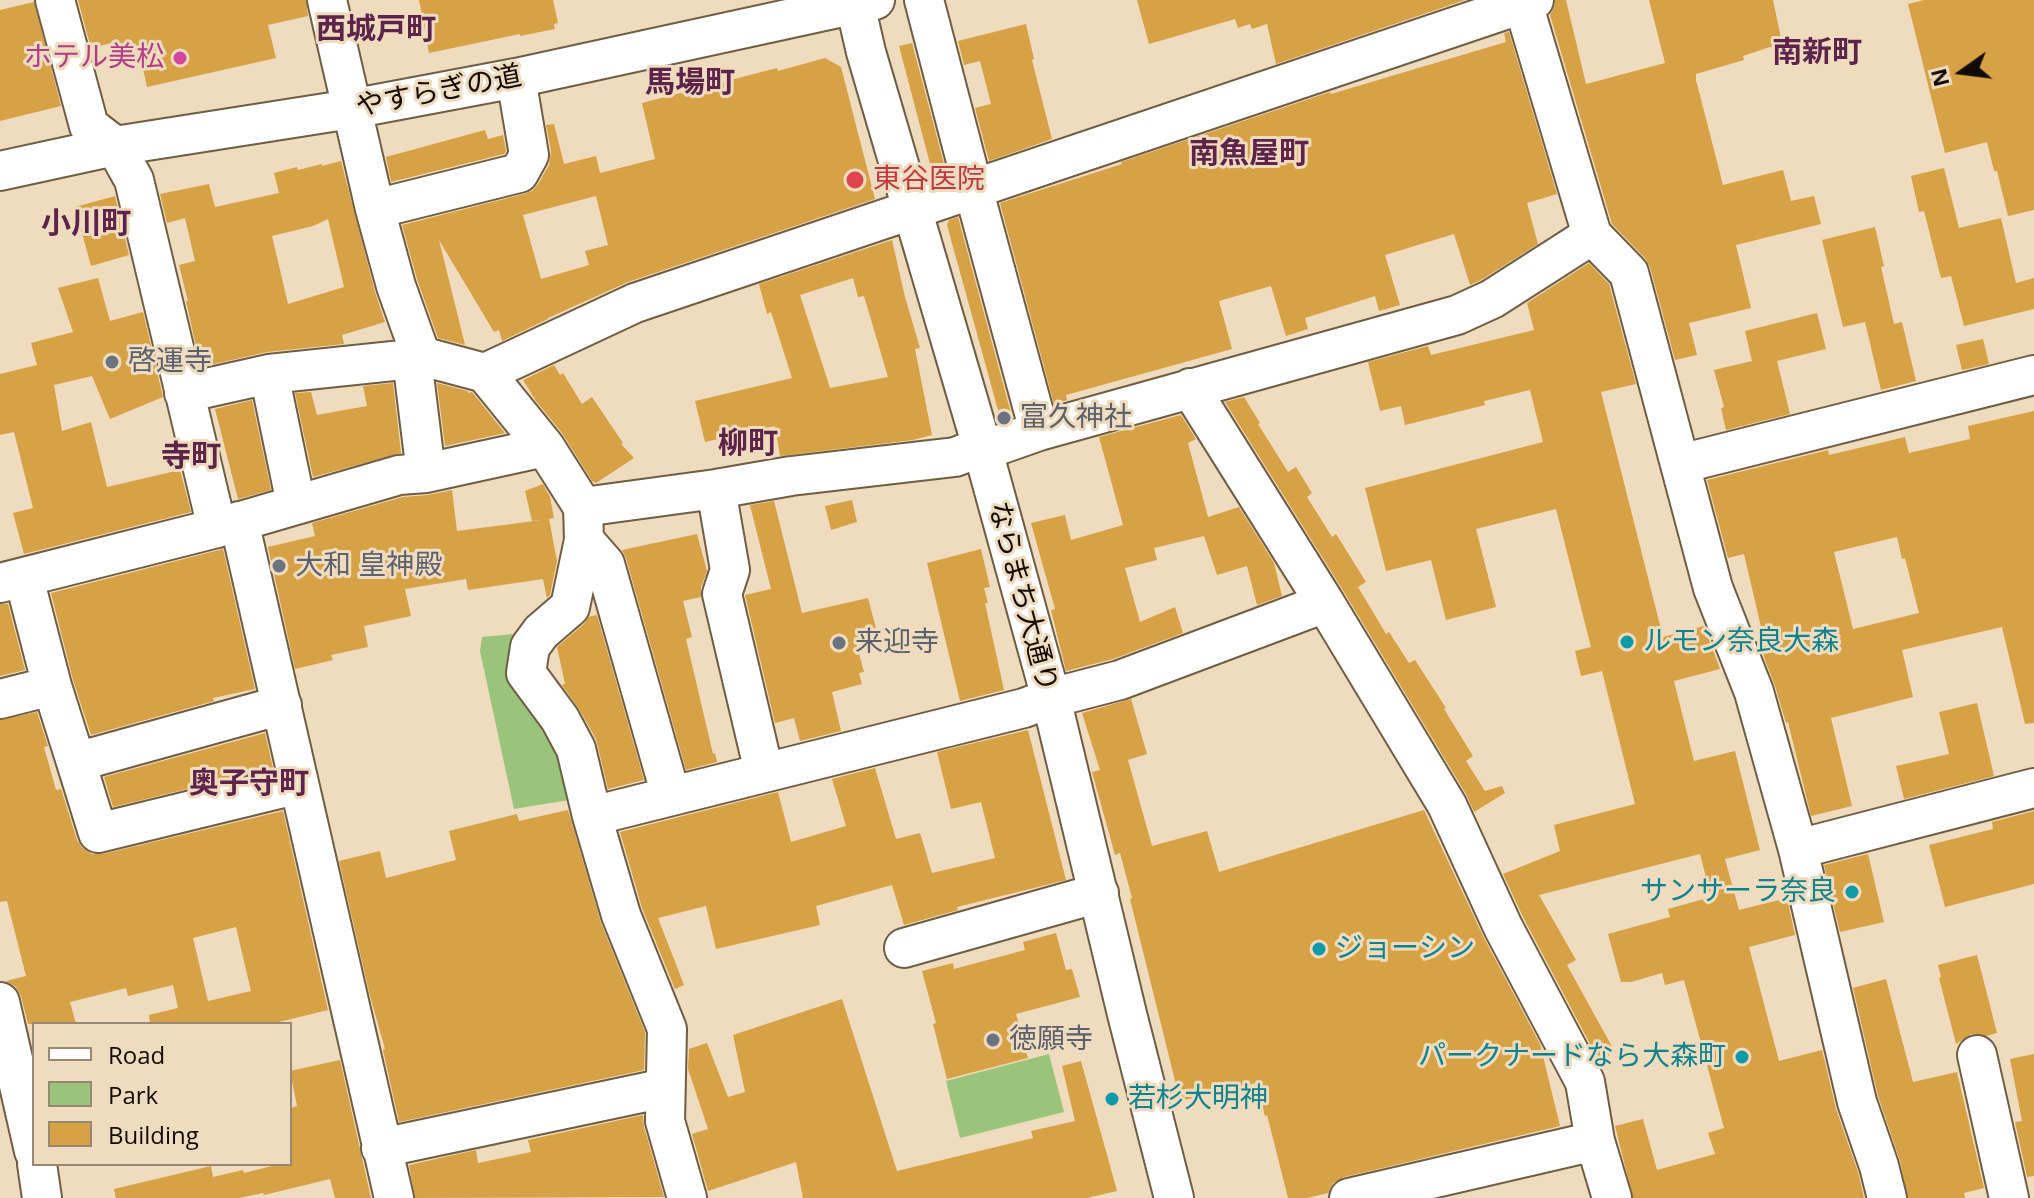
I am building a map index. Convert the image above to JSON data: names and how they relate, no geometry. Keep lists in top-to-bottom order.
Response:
{
  "streets": {
    "street": ["やすらぎの道", "ならまち大通り"]
  },
  "crossings": [
    ["やすらぎの道", "ならまち大通り"]
  ],
  "districts": [
    "西城戸町",
    "南新町",
    "馬場町",
    "南魚屋町",
    "小川町",
    "柳町",
    "寺町",
    "奥子守町"
  ],
  "places": [
    "ホテル美松",
    "東谷医院",
    "啓運寺",
    "富久神社",
    "大和 皇神殿",
    "ルモン奈良大森",
    "来迎寺",
    "サンサーラ奈良",
    "ジョーシン",
    "徳願寺",
    "パークナードなら大森町",
    "若杉大明神"
  ],
  "legend": ["Road", "Park", "Building"],
  "north": "left"
}
